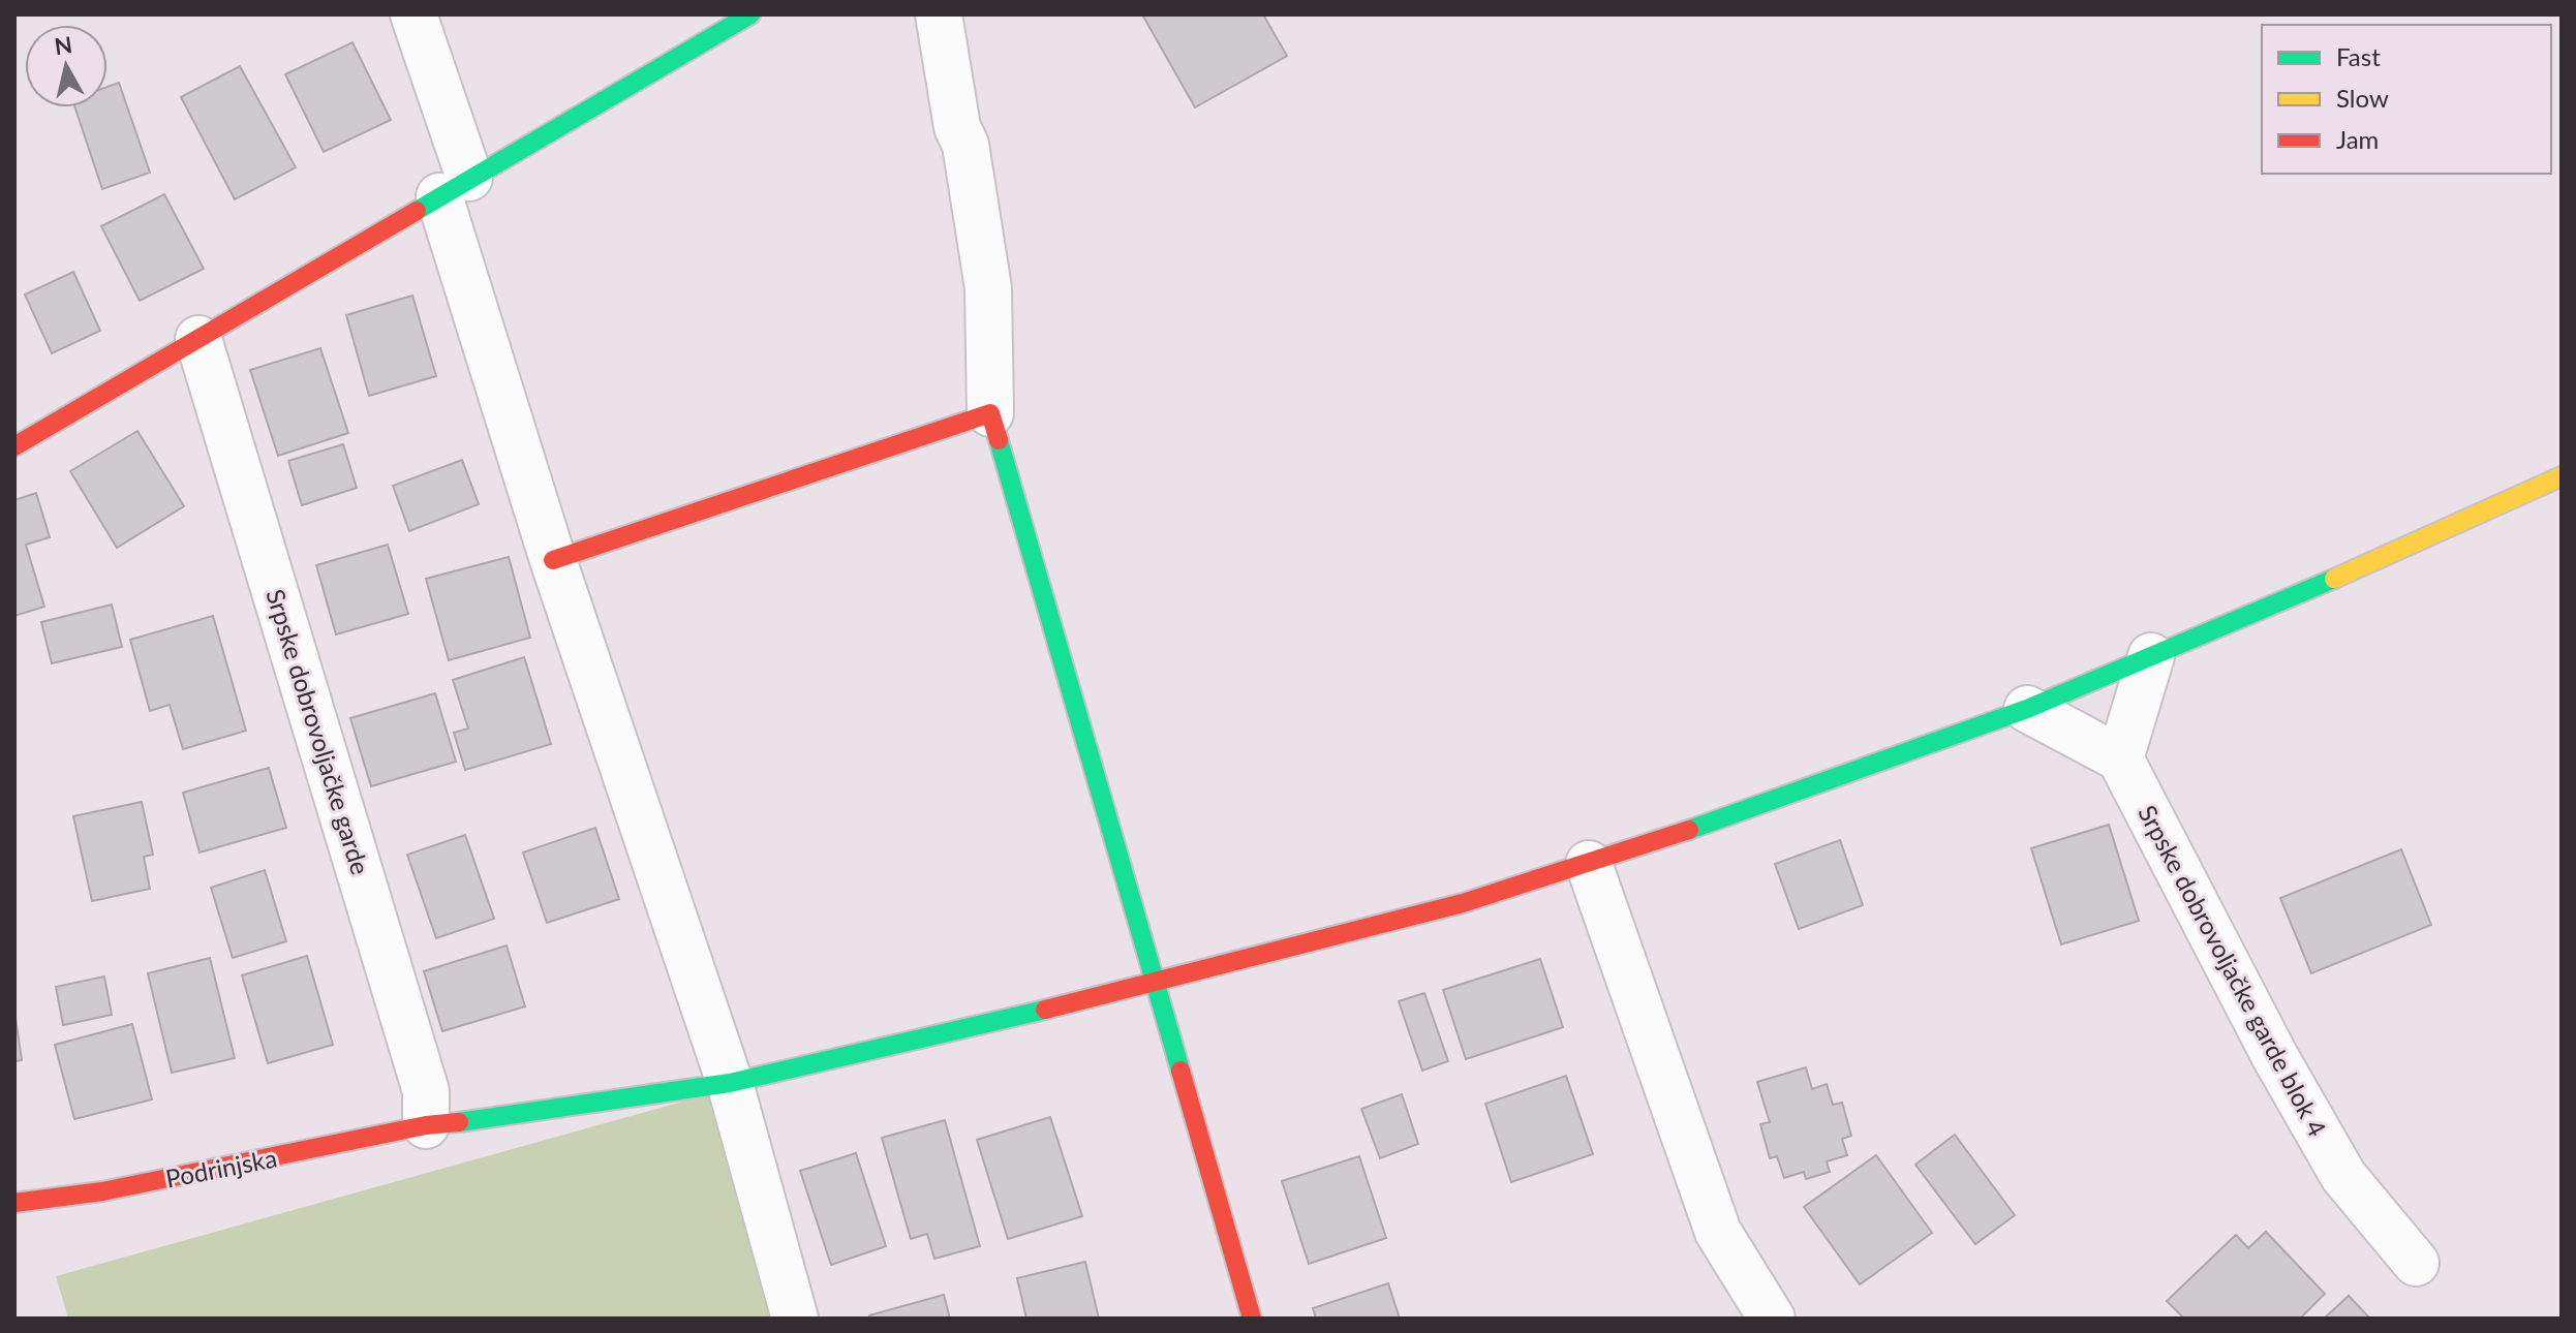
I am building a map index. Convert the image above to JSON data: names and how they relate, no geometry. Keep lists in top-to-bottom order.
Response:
{
  "streets": {
    "street": ["Srpske dobrovoljačke garde", "Srpske dobrovoljačke garde blok 4", "Podrinjska"]
  },
  "crossings": [
    ["Srpske dobrovoljačke garde", "Podrinjska"]
  ],
  "legend": ["Fast", "Slow", "Jam"],
  "north": "top"
}
